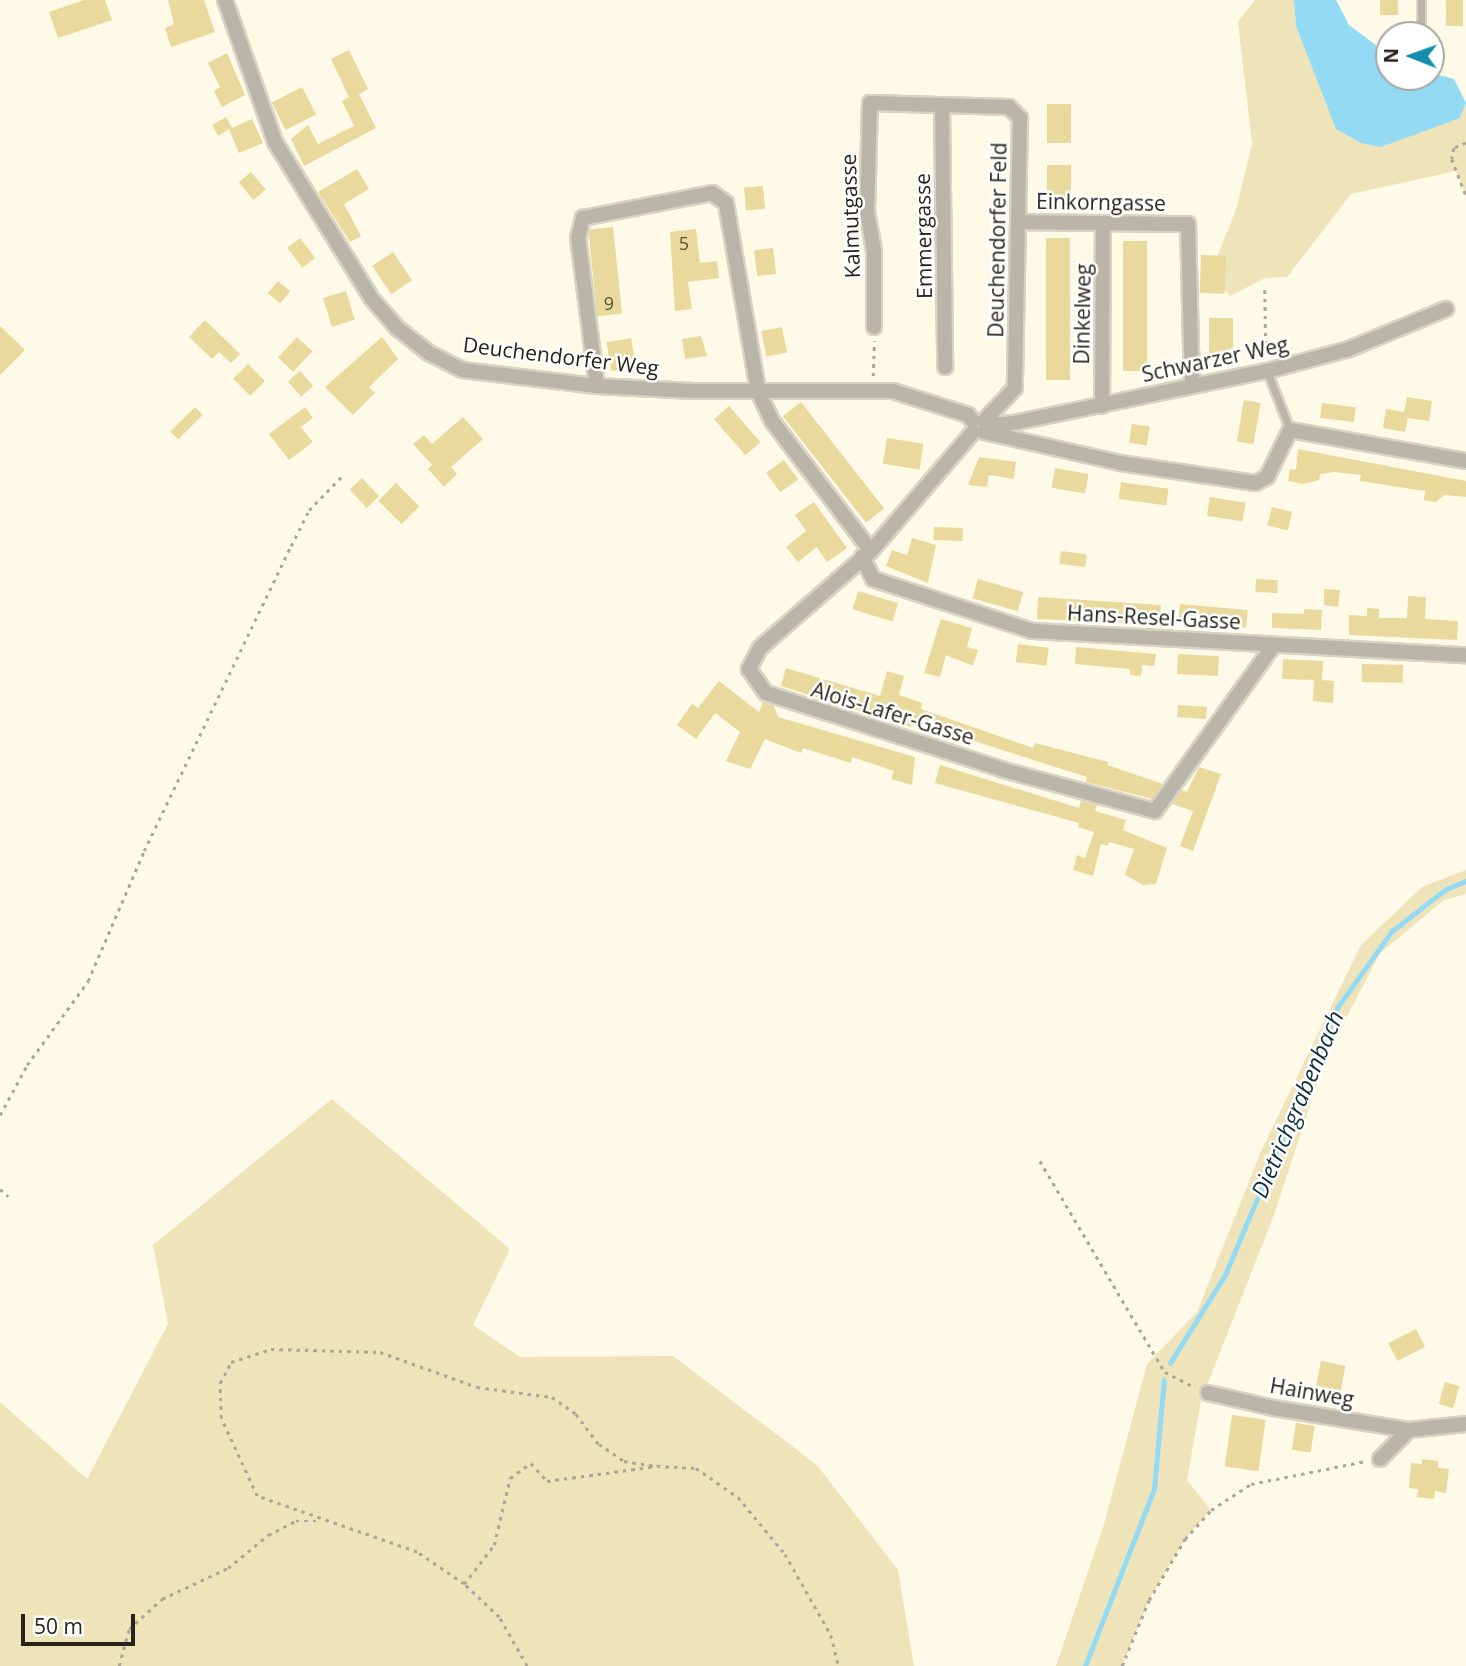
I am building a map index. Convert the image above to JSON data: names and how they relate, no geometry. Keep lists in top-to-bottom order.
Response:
{
  "streets": {
    "street": [
      "Einkorngasse",
      "Kalmutgasse",
      "Emmergasse",
      "Deuchendorfer Feld",
      "Dinkelweg",
      "Deuchendorfer Weg",
      "Schwarzer Weg",
      "Hans-Resel-Gasse",
      "Alois-Lafer-Gasse",
      "Hainweg"
    ]
  },
  "crossings": [
    ["Einkorngasse", "Deuchendorfer Feld"],
    ["Einkorngasse", "Dinkelweg"],
    ["Einkorngasse", "Schwarzer Weg"],
    ["Kalmutgasse", "Deuchendorfer Feld"],
    ["Emmergasse", "Deuchendorfer Feld"],
    ["Deuchendorfer Feld", "Deuchendorfer Weg"],
    ["Deuchendorfer Feld", "Schwarzer Weg"],
    ["Deuchendorfer Feld", "Alois-Lafer-Gasse"],
    ["Dinkelweg", "Schwarzer Weg"],
    ["Deuchendorfer Weg", "Schwarzer Weg"],
    ["Deuchendorfer Weg", "Hans-Resel-Gasse"],
    ["Deuchendorfer Weg", "Alois-Lafer-Gasse"],
    ["Schwarzer Weg", "Alois-Lafer-Gasse"],
    ["Hans-Resel-Gasse", "Alois-Lafer-Gasse"]
  ],
  "water": ["Dietrichgrabenbach"],
  "house_numbers": ["5", "9"],
  "scale_bar": "50 m",
  "north": "left"
}
